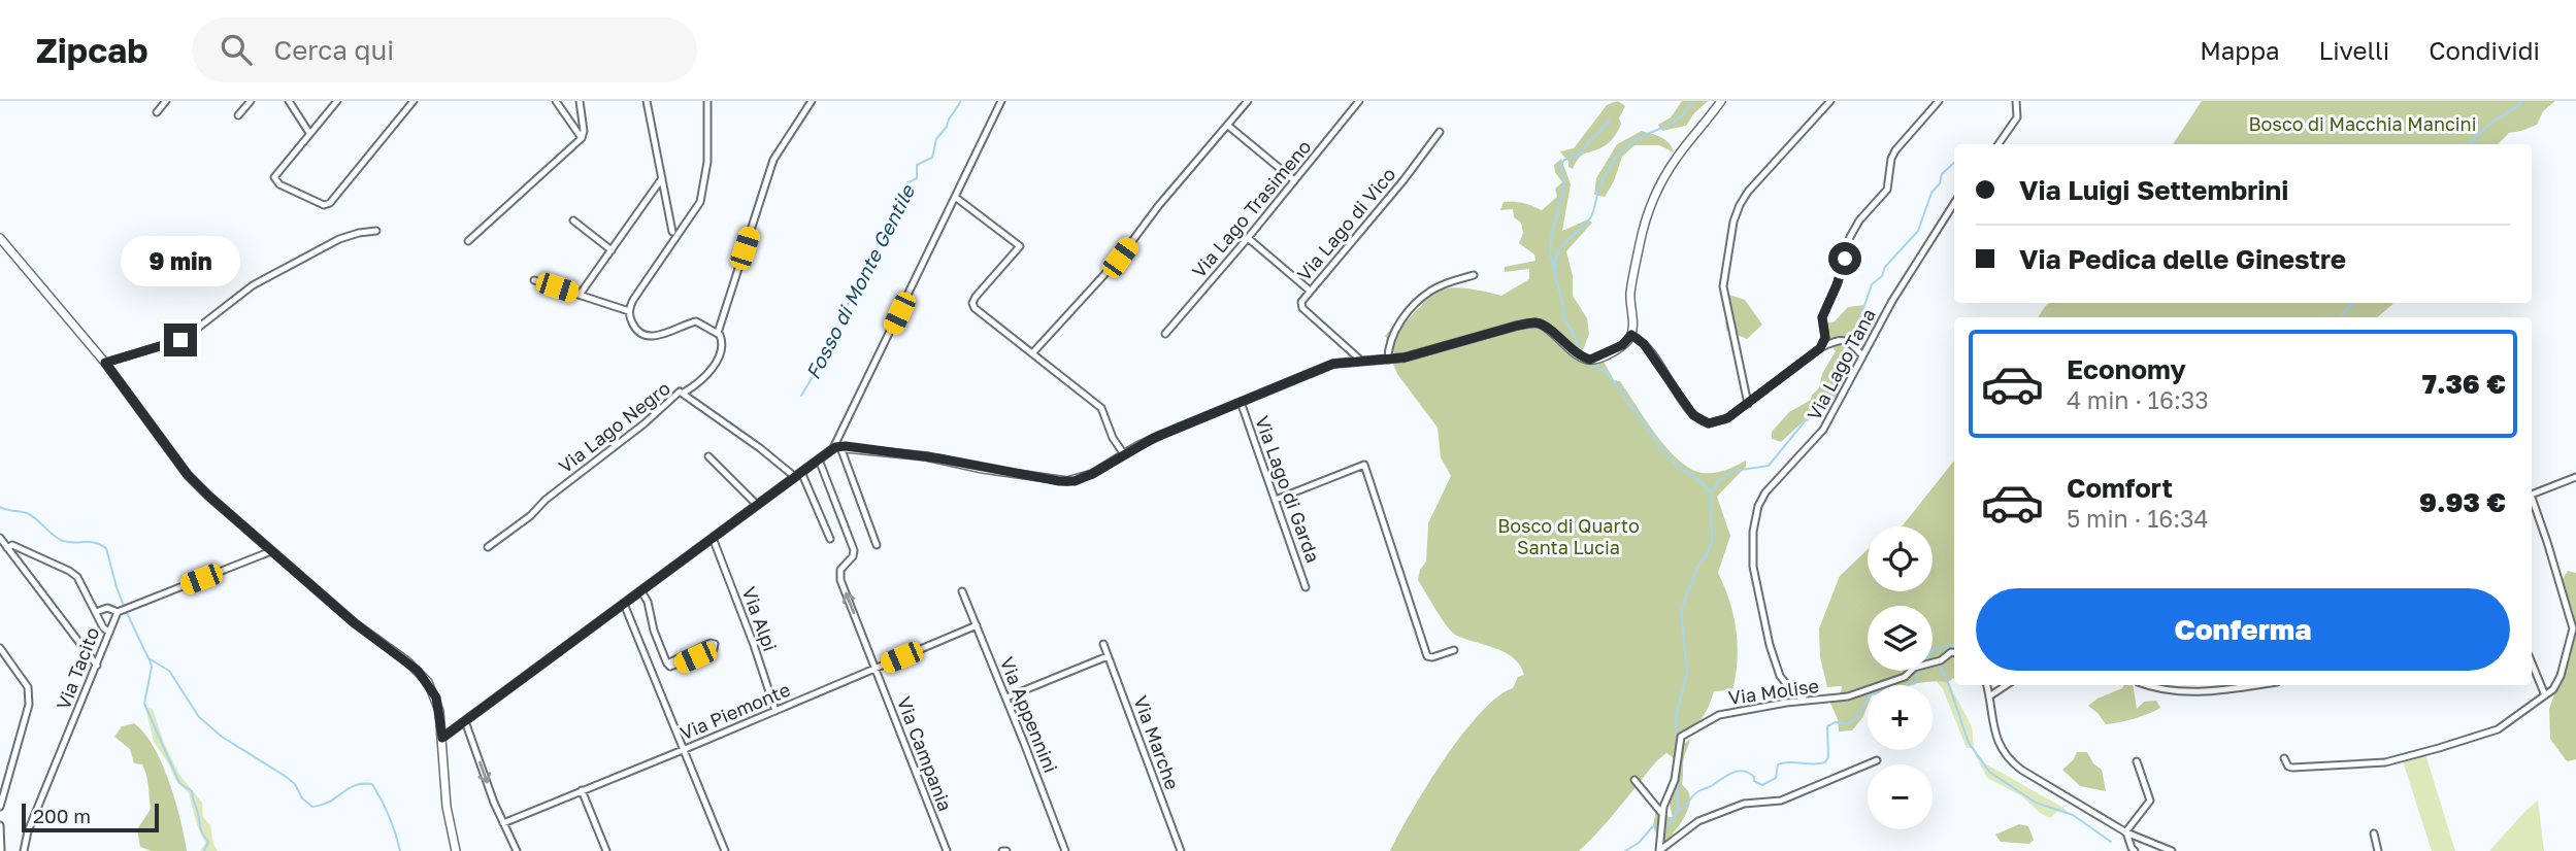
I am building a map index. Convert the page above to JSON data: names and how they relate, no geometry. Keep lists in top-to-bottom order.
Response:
{
  "streets": {
    "street": [
      "Via Lago Trasimeno",
      "Via Lago di Vico",
      "Via Lago Tana",
      "Via Lago Negro",
      "Via Lago di Garda",
      "Via Alpi",
      "Via Tacito",
      "Via Molise",
      "Via Piemonte",
      "Via Appennini",
      "Via Marche",
      "Via Campania"
    ]
  },
  "crossings": [
    ["Via Lago Tana", "Via Molise"],
    ["Via Alpi", "Via Piemonte"],
    ["Via Piemonte", "Via Appennini"],
    ["Via Piemonte", "Via Campania"]
  ],
  "water": ["Fosso di Monte Gentile"],
  "parks": ["Bosco di Macchia Mancini", "Bosco di Quarto Santa Lucia"],
  "scale_bar": "200 m",
  "page": {
    "header": "Zipcab",
    "search": "Cerca qui",
    "nav": ["Mappa", "Livelli", "Condividi"],
    "banner": ["Via Luigi Settembrini", "Via Pedica delle Ginestre"],
    "bubble": "9 min",
    "list": [
      {
        "name": "Economy",
        "note": "4 min · 16:33",
        "value": "7.36 €"
      },
      {
        "name": "Comfort",
        "note": "5 min · 16:34",
        "value": "9.93 €"
      }
    ],
    "map_buttons": ["+", "−"],
    "buttons": "Conferma",
    "scale": "200 m"
  }
}
